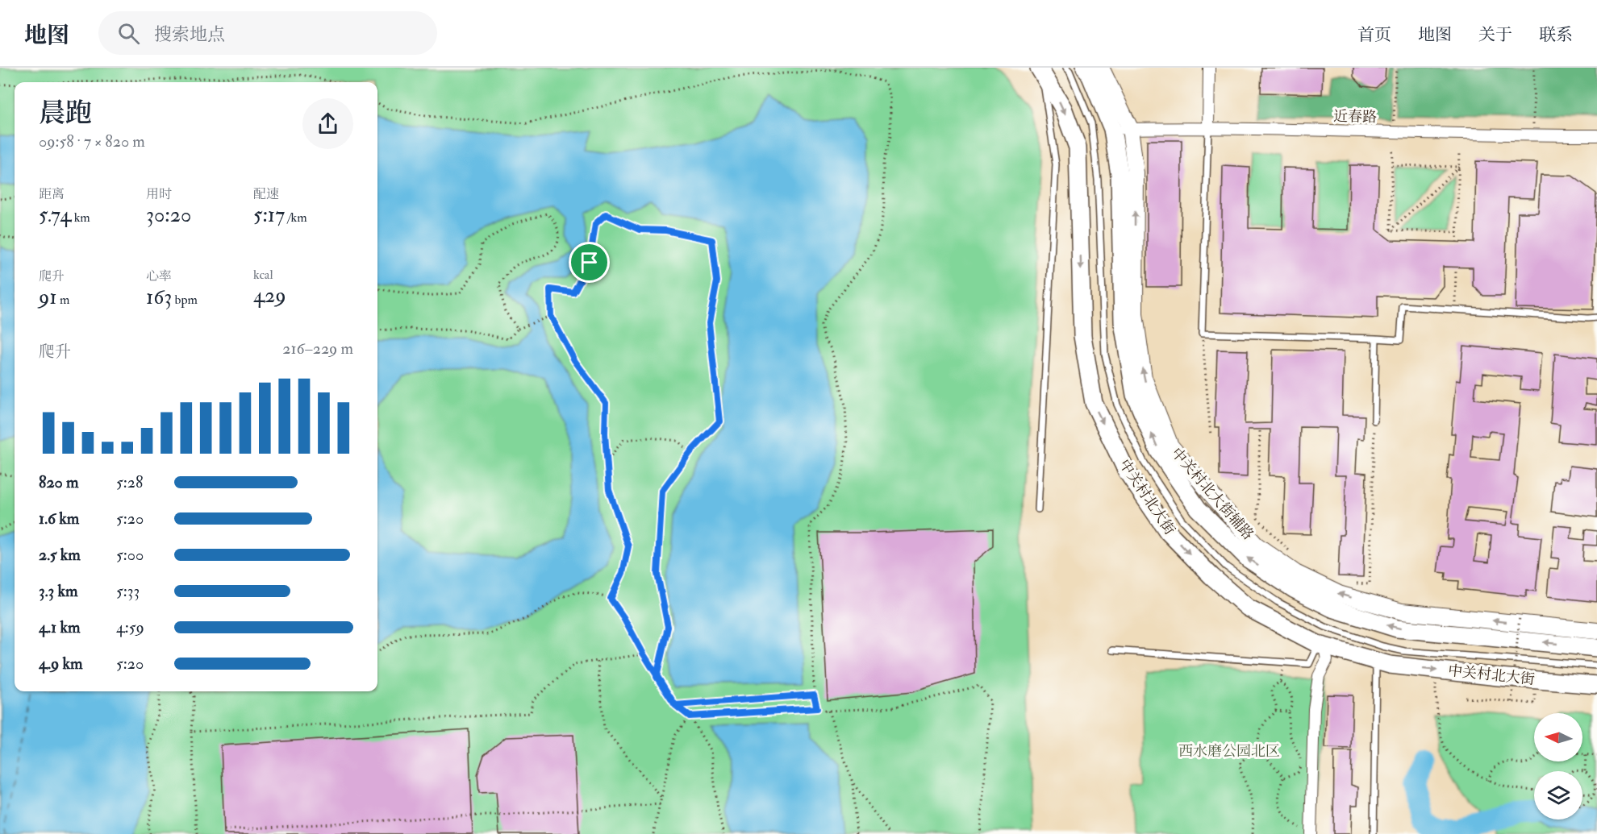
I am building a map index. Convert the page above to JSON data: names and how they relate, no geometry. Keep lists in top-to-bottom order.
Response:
{
  "streets": {
    "main road": ["中关村北大街"],
    "street": ["近春路", "中关村北大街辅路"]
  },
  "crossings": [
    ["近春路", "中关村北大街辅路"]
  ],
  "one_way": ["中关村北大街辅路", "中关村北大街"],
  "parks": ["西水磨公园北区"],
  "north": "left",
  "page": {
    "header": "地图",
    "search": "搜索地点",
    "nav": [
      "首页",
      "地图",
      "关于",
      "联系"
    ],
    "heading": ["晨跑", "09:58 · 7 × 820 m"],
    "stats": [
      ["距离", "5.74 km"],
      ["用时", "30:20"],
      ["配速", "5:17 /km"],
      ["爬升", "91 m"],
      ["心率", "163 bpm"],
      ["kcal", "429"]
    ],
    "chart": ["爬升", "216–229 m"],
    "list": [
      {
        "name": "820 m",
        "note": "5:28"
      },
      {
        "name": "1.6 km",
        "note": "5:20"
      },
      {
        "name": "2.5 km",
        "note": "5:00"
      },
      {
        "name": "3.3 km",
        "note": "5:33"
      },
      {
        "name": "4.1 km",
        "note": "4:59"
      },
      {
        "name": "4.9 km",
        "note": "5:20"
      }
    ]
  }
}
